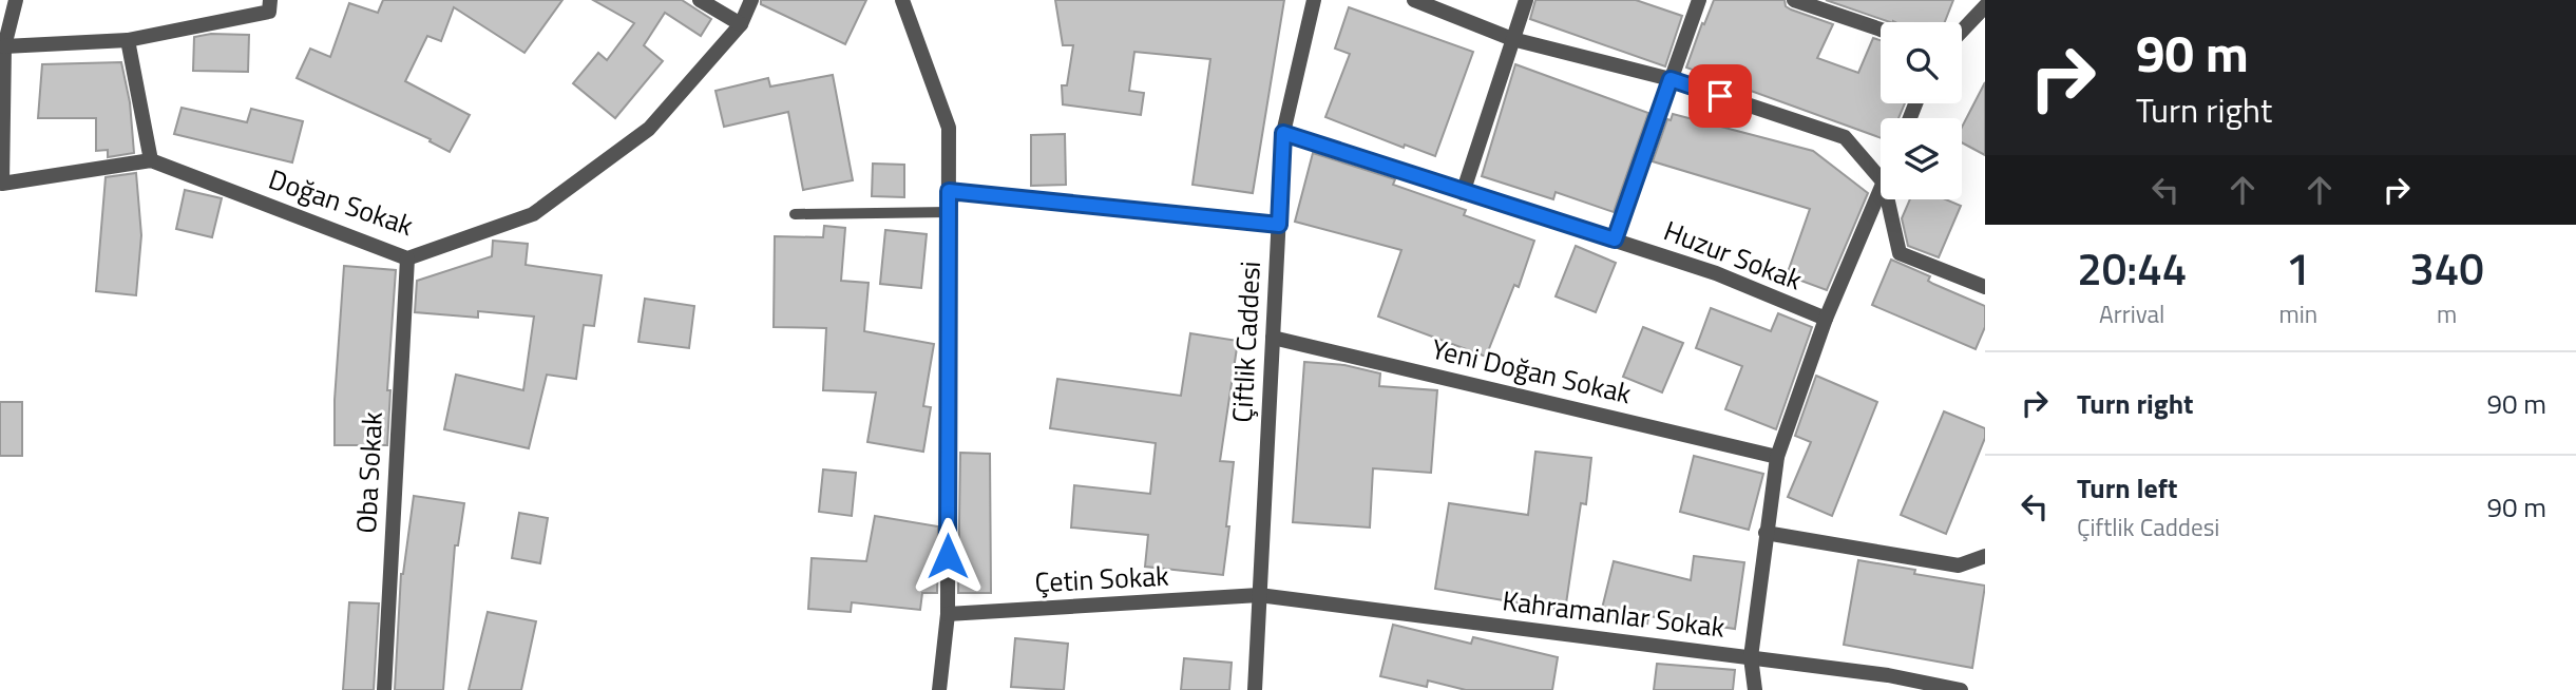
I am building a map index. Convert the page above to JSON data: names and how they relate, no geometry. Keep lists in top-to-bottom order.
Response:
{
  "streets": {
    "street": [
      "Doğan Sokak",
      "Huzur Sokak",
      "Çiftlik Caddesi",
      "Yeni Doğan Sokak",
      "Oba Sokak",
      "Çetin Sokak",
      "Kahramanlar Sokak"
    ]
  },
  "crossings": [
    ["Doğan Sokak", "Oba Sokak"],
    ["Huzur Sokak", "Çiftlik Caddesi"],
    ["Çiftlik Caddesi", "Yeni Doğan Sokak"],
    ["Çiftlik Caddesi", "Çetin Sokak"],
    ["Çiftlik Caddesi", "Kahramanlar Sokak"],
    ["Çetin Sokak", "Kahramanlar Sokak"]
  ],
  "page": {
    "turn": ["90 m", "Turn right"],
    "eta": [
      "20:44",
      "Arrival",
      "1",
      "min",
      "340",
      "m"
    ],
    "list": [
      {
        "name": "Turn right",
        "value": "90 m"
      },
      {
        "name": "Turn left",
        "note": "Çiftlik Caddesi",
        "value": "90 m"
      }
    ]
  }
}
